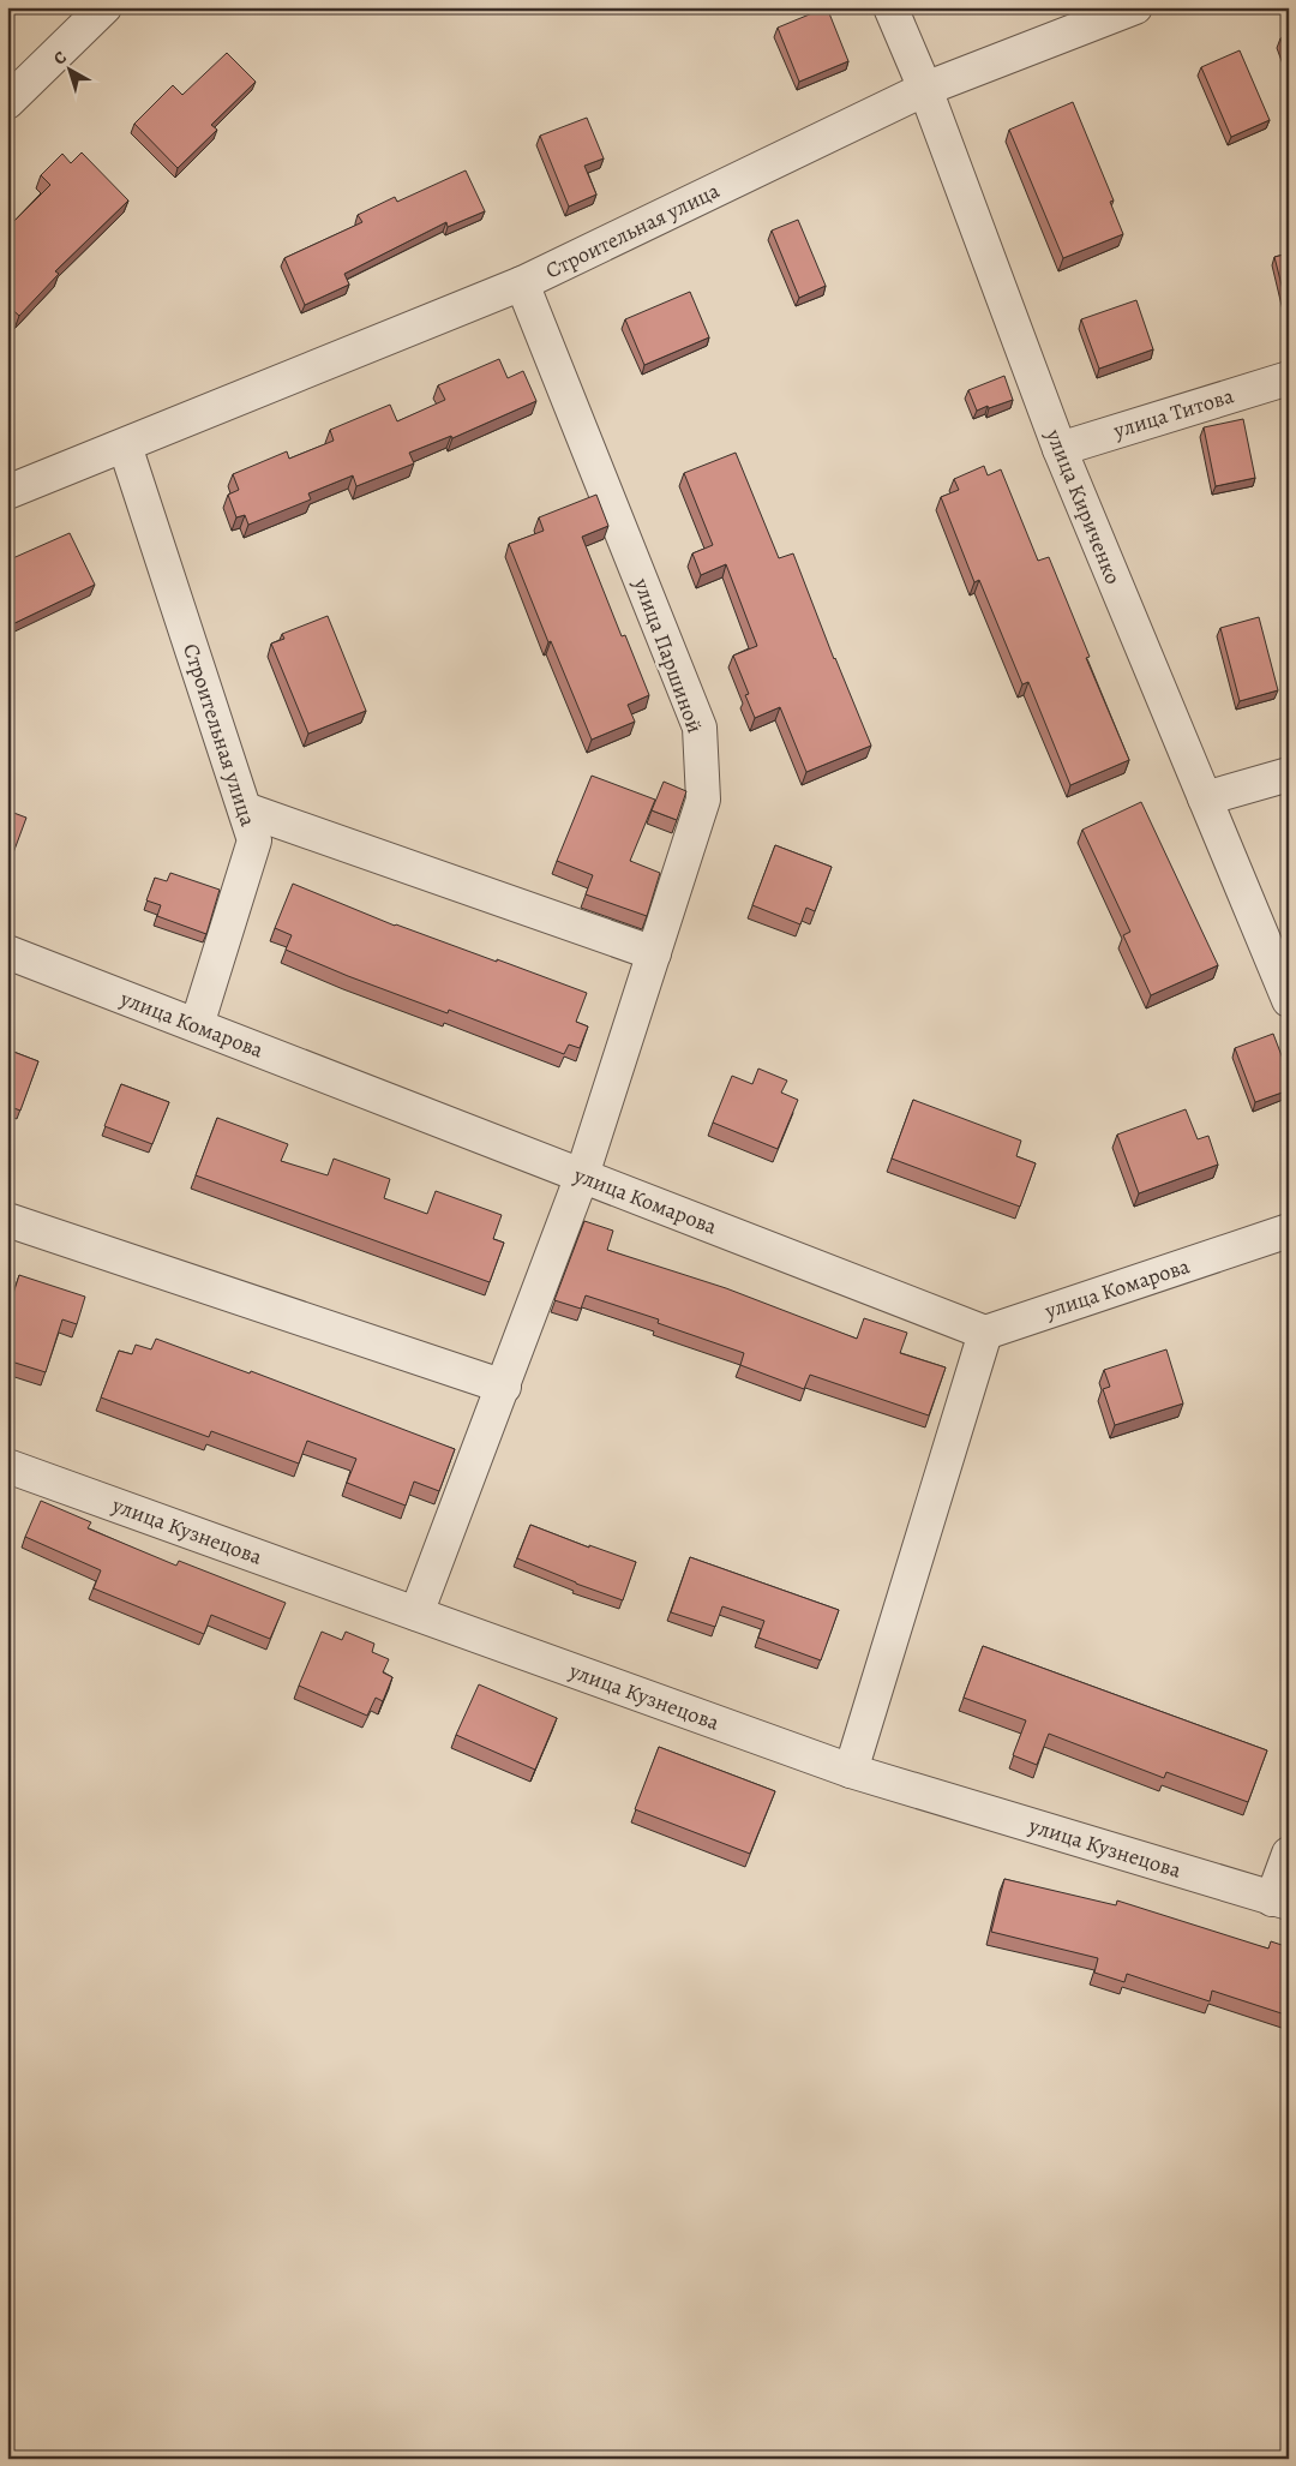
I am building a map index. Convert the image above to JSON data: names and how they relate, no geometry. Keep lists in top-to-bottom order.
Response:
{
  "streets": {
    "street": [
      "Строительная улица",
      "улица Титова",
      "улица Кириченко",
      "улица Паршиной",
      "улица Комарова",
      "улица Кузнецова"
    ]
  },
  "crossings": [
    ["Строительная улица", "улица Кириченко"],
    ["Строительная улица", "улица Паршиной"],
    ["Строительная улица", "улица Комарова"],
    ["улица Титова", "улица Кириченко"],
    ["улица Паршиной", "улица Комарова"],
    ["улица Паршиной", "улица Кузнецова"]
  ],
  "north": "top left"
}
